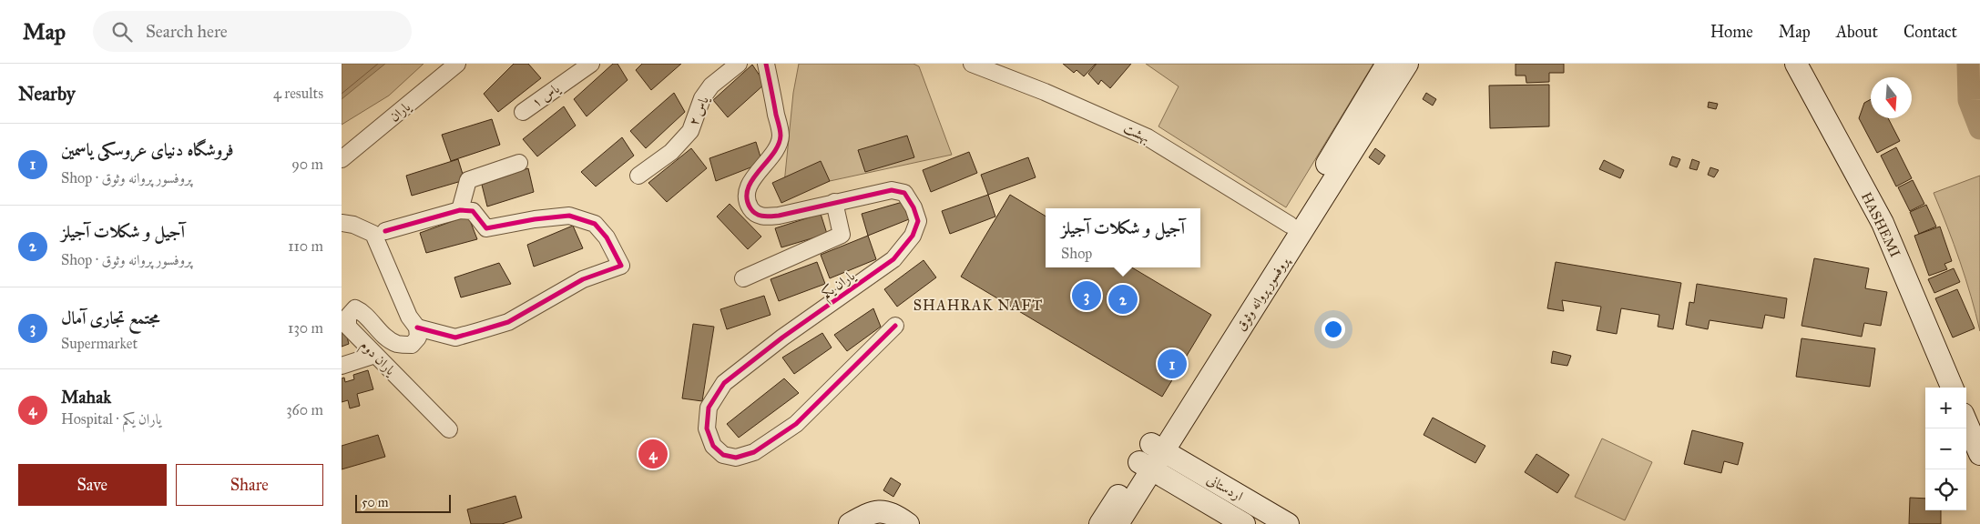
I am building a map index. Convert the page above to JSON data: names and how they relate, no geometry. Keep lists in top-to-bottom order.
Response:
{
  "streets": {
    "main road": ["HASHEMI", "پروفسور پروانه وثوق", "اردستانی"],
    "street": [
      "یاس ۱",
      "یاس ۲",
      "یاران",
      "بهشت",
      "یاران یکم",
      "یاران دوم"
    ]
  },
  "crossings": [
    ["بهشت", "پروفسور پروانه وثوق"],
    ["پروفسور پروانه وثوق", "اردستانی"]
  ],
  "districts": ["SHAHRAK NAFT"],
  "scale_bar": "50 m",
  "north": "bottom",
  "page": {
    "header": "Map",
    "search": "Search here",
    "nav": [
      "Home",
      "Map",
      "About",
      "Contact"
    ],
    "heading": ["Nearby", "4 results"],
    "list": [
      {
        "mark": "1",
        "name": "فروشگاه دنیای عروسکی یاسمین",
        "note": "Shop · پروفسور پروانه وثوق",
        "value": "90 m"
      },
      {
        "mark": "2",
        "name": "آجیل و شکلات آجیلز",
        "note": "Shop · پروفسور پروانه وثوق",
        "value": "110 m"
      },
      {
        "mark": "3",
        "name": "مجتمع تجاری آمال",
        "note": "Supermarket",
        "value": "130 m"
      },
      {
        "mark": "4",
        "name": "Mahak",
        "note": "Hospital · یاران یکم",
        "value": "360 m"
      }
    ],
    "popup": ["آجیل و شکلات آجیلز", "Shop"],
    "pins": [
      "3",
      "2",
      "1",
      "4"
    ],
    "map_buttons": ["+", "−"],
    "buttons": ["Save", "Share"],
    "scale": "50 m"
  }
}
